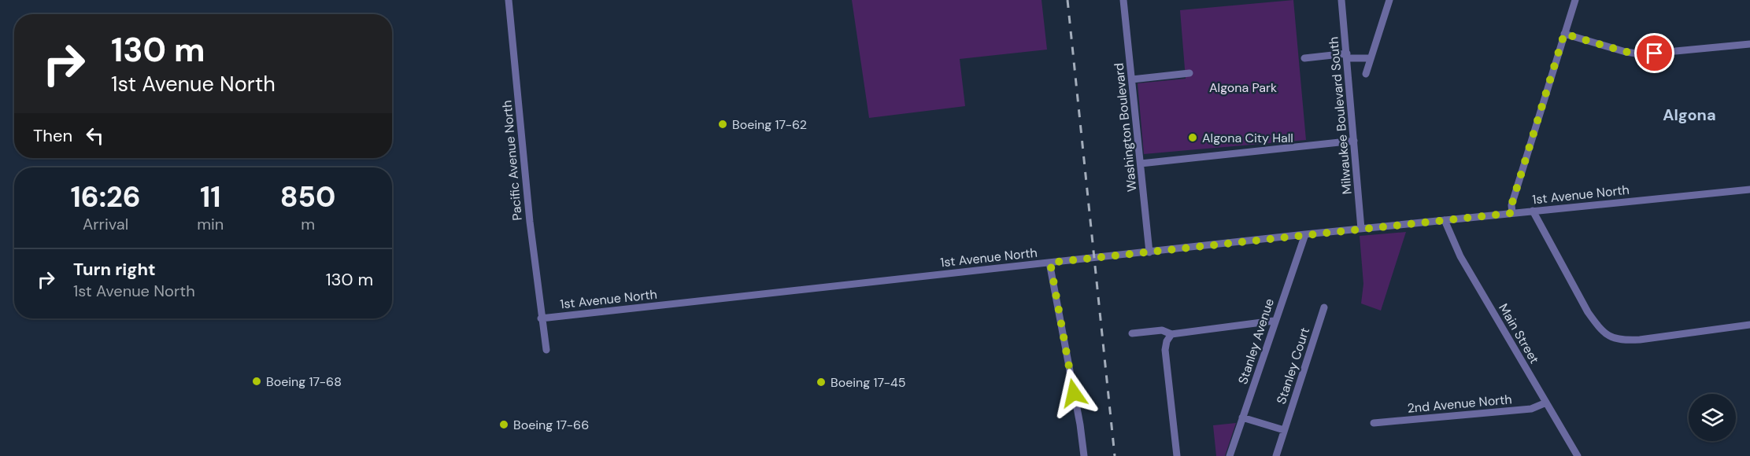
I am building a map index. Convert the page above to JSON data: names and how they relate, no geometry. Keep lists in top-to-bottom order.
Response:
{
  "streets": {
    "street": [
      "Milwaukee Boulevard South",
      "Washington Boulevard",
      "Pacific Avenue North",
      "1st Avenue North",
      "Main Street",
      "Stanley Avenue",
      "Stanley Court",
      "2nd Avenue North"
    ]
  },
  "crossings": [
    ["Milwaukee Boulevard South", "1st Avenue North"],
    ["Washington Boulevard", "1st Avenue North"],
    ["Pacific Avenue North", "1st Avenue North"],
    ["1st Avenue North", "Main Street"],
    ["1st Avenue North", "Stanley Avenue"],
    ["Main Street", "2nd Avenue North"]
  ],
  "districts": ["Algona"],
  "parks": ["Algona Park"],
  "places": [
    "Boeing 17-62",
    "Algona City Hall",
    "Boeing 17-68",
    "Boeing 17-45",
    "Boeing 17-66"
  ],
  "page": {
    "turn": ["130 m", "1st Avenue North"],
    "then": "Then",
    "eta": [
      "16:26",
      "Arrival",
      "11",
      "min",
      "850",
      "m"
    ],
    "list": [
      {
        "name": "Turn right",
        "note": "1st Avenue North",
        "value": "130 m"
      }
    ]
  }
}
